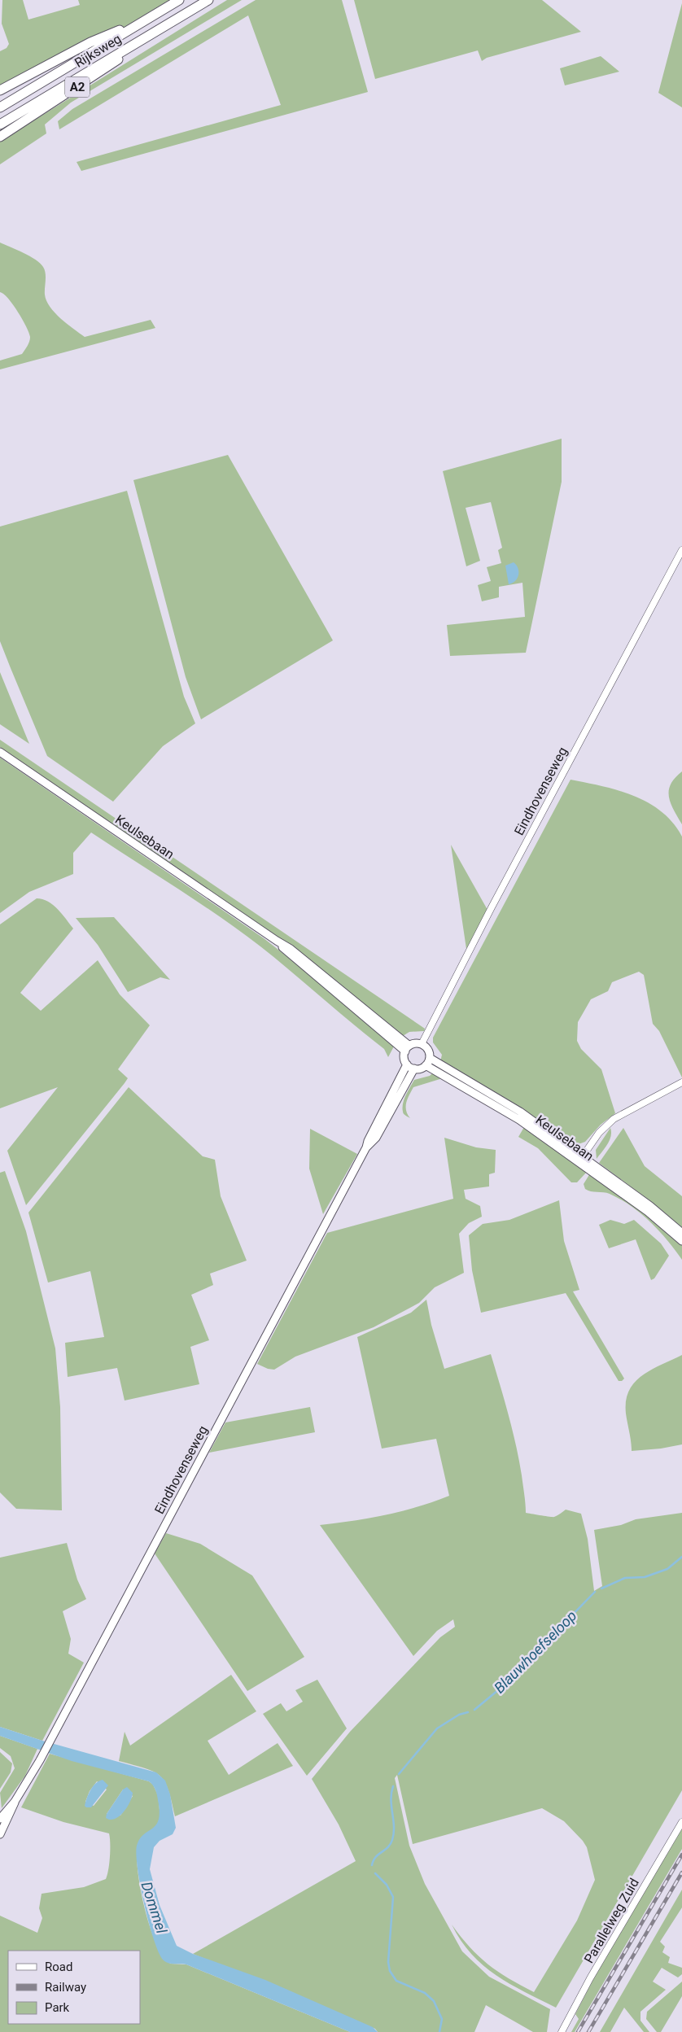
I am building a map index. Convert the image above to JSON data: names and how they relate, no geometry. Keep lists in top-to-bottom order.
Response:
{
  "streets": {
    "highway": ["Rijksweg", "A2"],
    "main road": ["Eindhovenseweg", "Keulsebaan"],
    "street": ["Parallelweg Zuid"]
  },
  "crossings": [
    ["Rijksweg", "A2"],
    ["Eindhovenseweg", "Keulsebaan"]
  ],
  "water": ["Blauwhoefseloop", "Dommel"],
  "legend": ["Road", "Railway", "Park"]
}
